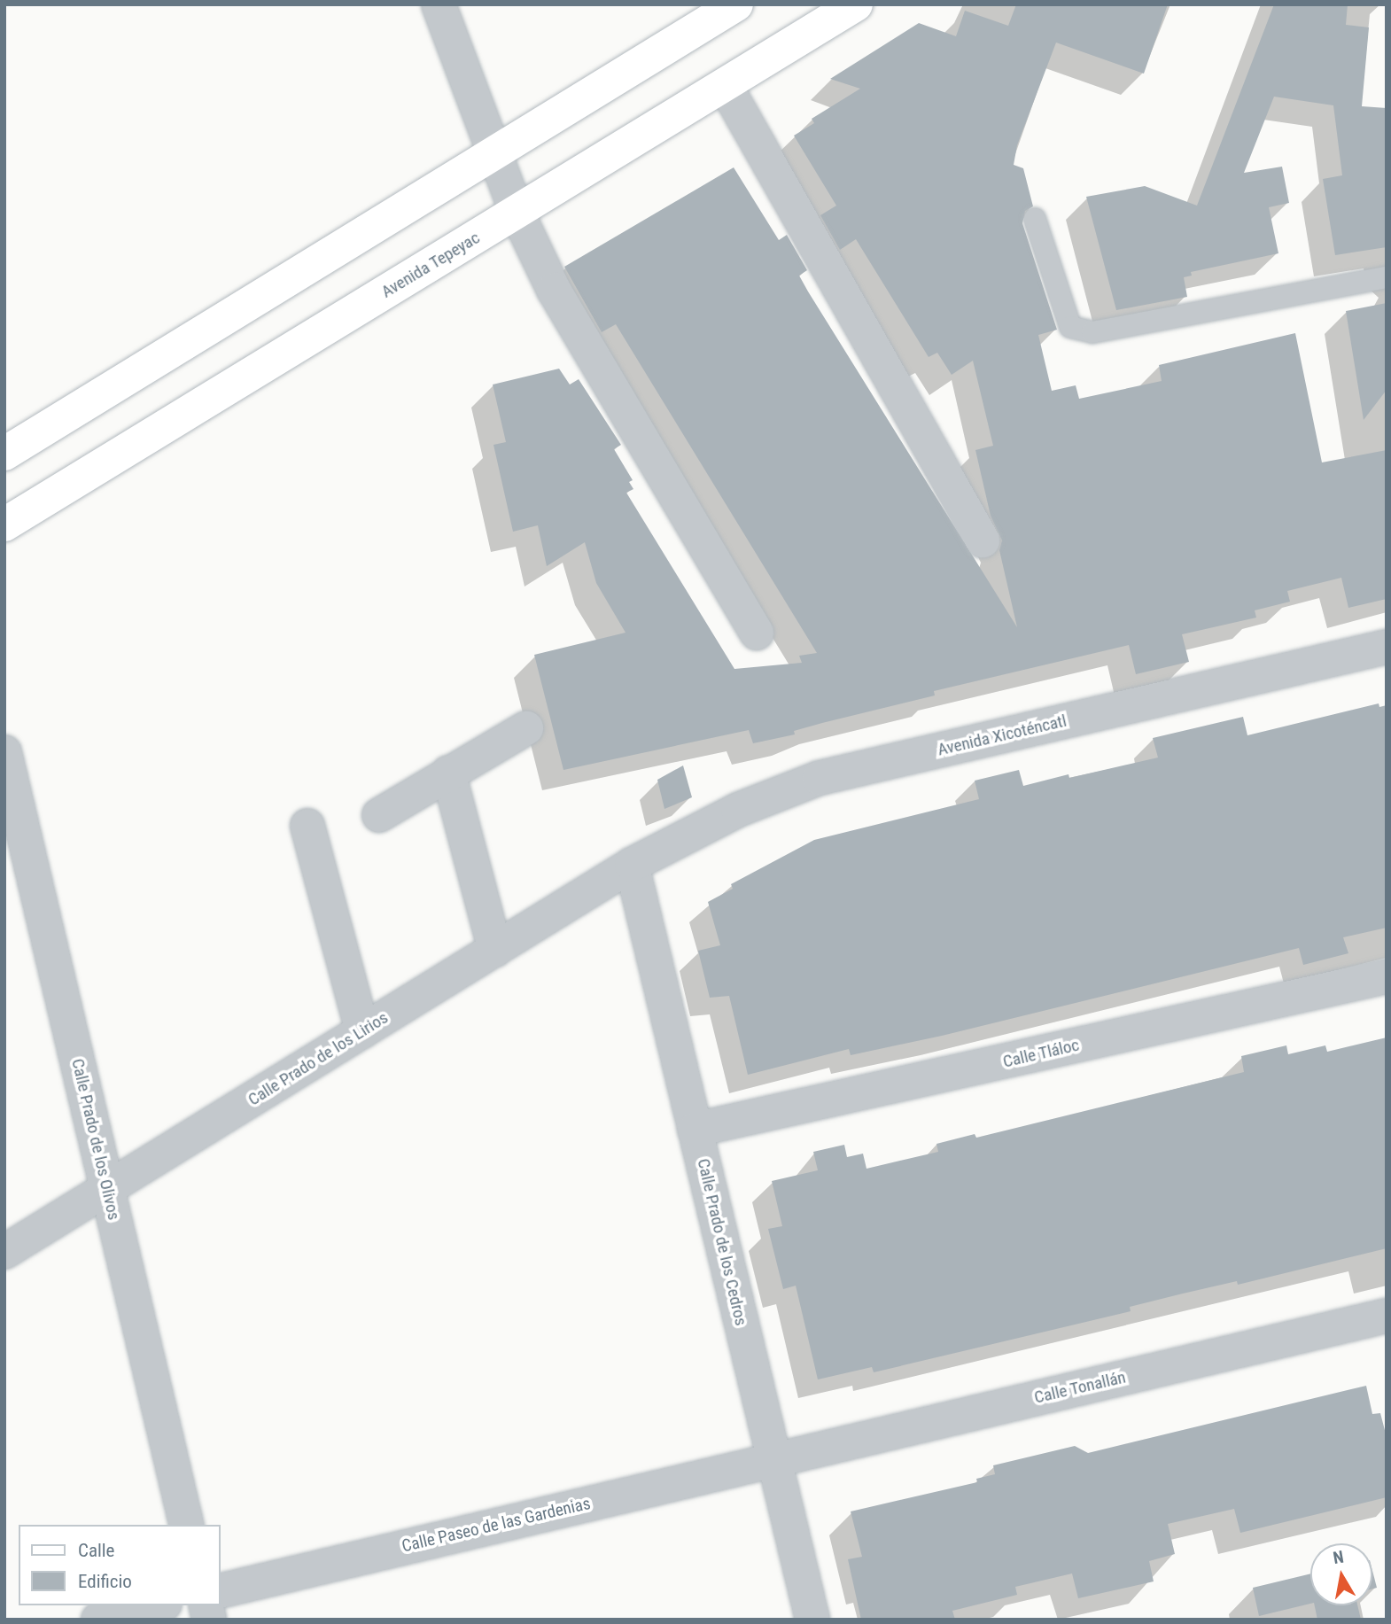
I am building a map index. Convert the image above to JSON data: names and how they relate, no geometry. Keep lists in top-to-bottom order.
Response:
{
  "streets": {
    "street": [
      "Avenida Tepeyac",
      "Avenida Xicoténcatl",
      "Calle Tláloc",
      "Calle Prado de los Lirios",
      "Calle Prado de los Olivos",
      "Calle Prado de los Cedros",
      "Calle Tonallán",
      "Calle Paseo de las Gardenias"
    ]
  },
  "crossings": [
    ["Avenida Xicoténcatl", "Calle Prado de los Lirios"],
    ["Avenida Xicoténcatl", "Calle Prado de los Cedros"],
    ["Calle Tláloc", "Calle Prado de los Cedros"],
    ["Calle Prado de los Lirios", "Calle Prado de los Olivos"],
    ["Calle Prado de los Lirios", "Calle Prado de los Cedros"],
    ["Calle Prado de los Cedros", "Calle Tonallán"],
    ["Calle Prado de los Cedros", "Calle Paseo de las Gardenias"],
    ["Calle Tonallán", "Calle Paseo de las Gardenias"]
  ],
  "legend": ["Calle", "Edificio"],
  "north": "top"
}
